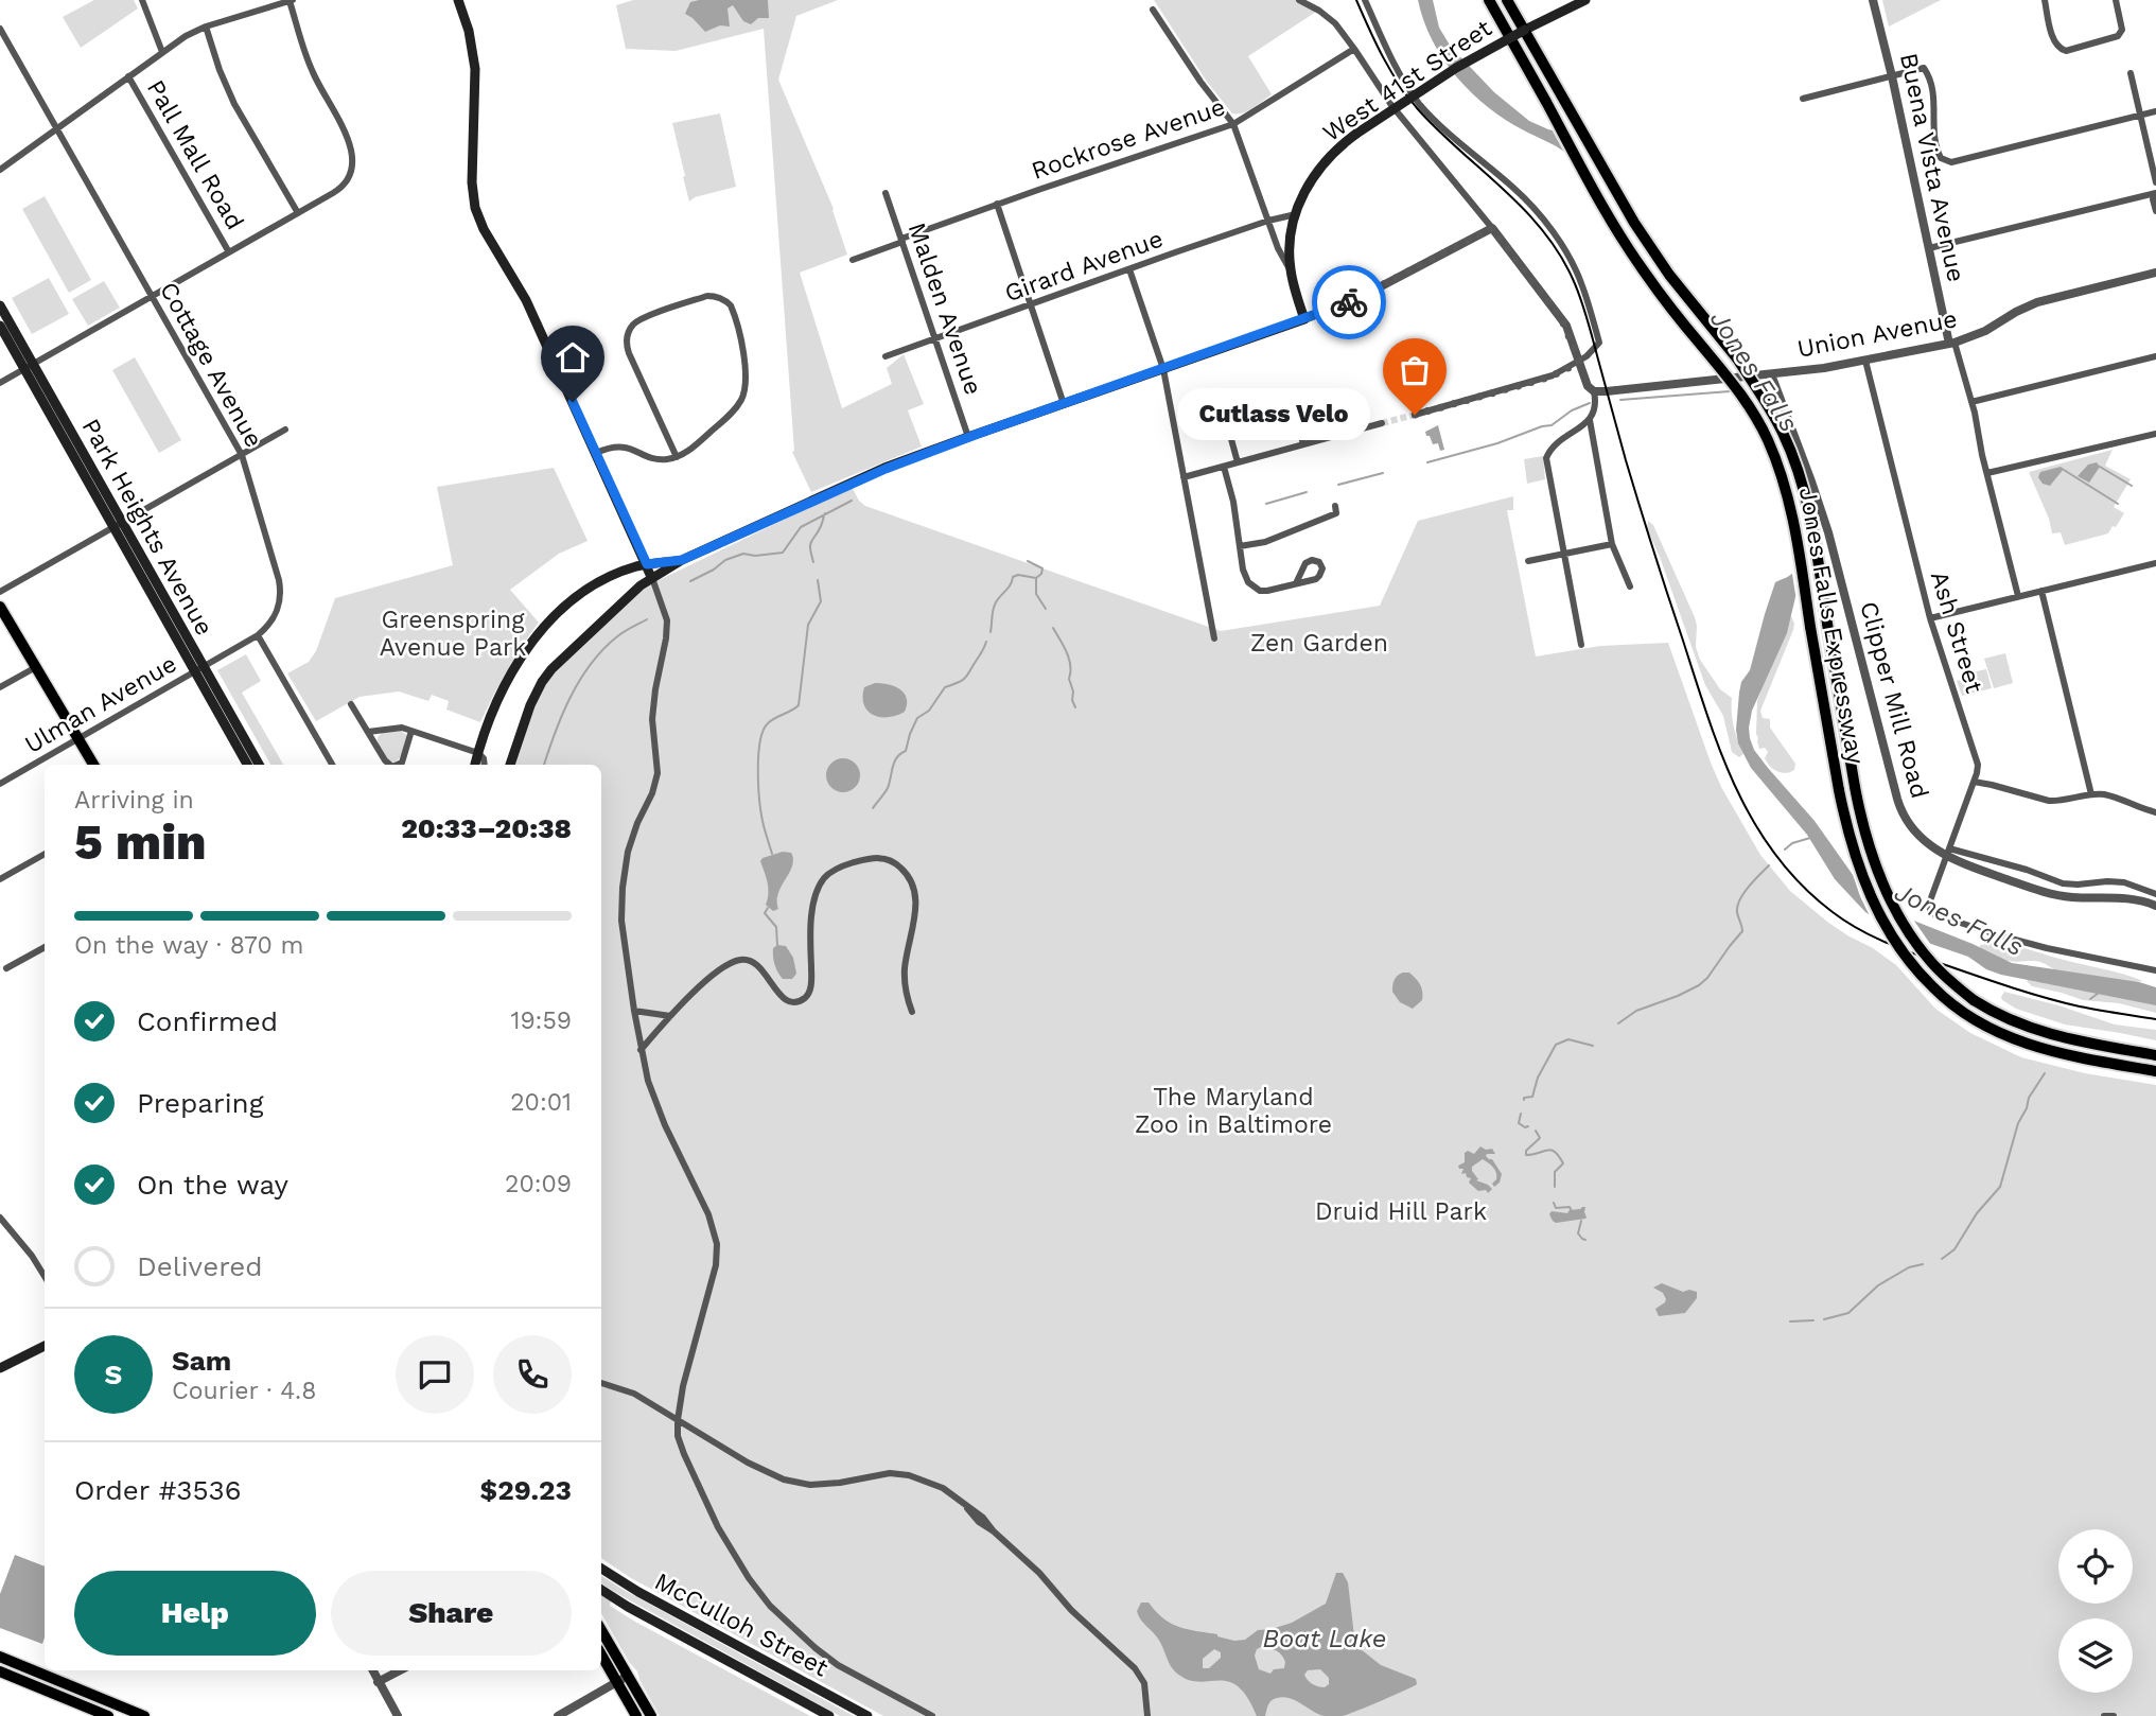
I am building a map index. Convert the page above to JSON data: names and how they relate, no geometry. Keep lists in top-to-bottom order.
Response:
{
  "streets": {
    "highway": ["Jones Falls Expressway"],
    "main road": ["West 41st Street", "Park Heights Avenue", "McCulloh Street"],
    "street": [
      "Rockrose Avenue",
      "Pall Mall Road",
      "Buena Vista Avenue",
      "Girard Avenue",
      "Malden Avenue",
      "Union Avenue",
      "Cottage Avenue",
      "Ash Street",
      "Clipper Mill Road",
      "Ulman Avenue"
    ]
  },
  "crossings": [
    ["West 41st Street", "Girard Avenue"],
    ["Rockrose Avenue", "Malden Avenue"],
    ["Buena Vista Avenue", "Union Avenue"],
    ["Girard Avenue", "Malden Avenue"],
    ["Union Avenue", "Ash Street"],
    ["Union Avenue", "Clipper Mill Road"],
    ["Cottage Avenue", "Ulman Avenue"],
    ["Park Heights Avenue", "Ulman Avenue"],
    ["Ash Street", "Clipper Mill Road"]
  ],
  "water": ["Jones Falls", "Boat Lake"],
  "parks": [
    "Greenspring Avenue Park",
    "Zen Garden",
    "The Maryland Zoo in Baltimore",
    "Druid Hill Park"
  ],
  "places": ["Cutlass Velo"],
  "page": {
    "bubble": "Cutlass Velo",
    "heading": ["5 min", "Arriving in", "20:33–20:38"],
    "panel": [
      "Sam",
      "Courier · 4.8",
      "Order #3536",
      "$29.23"
    ],
    "bar": "On the way · 870 m",
    "list": [
      ["Confirmed", "19:59"],
      ["Preparing", "20:01"],
      ["On the way", "20:09"],
      "Delivered"
    ],
    "round": "S",
    "buttons": ["Help", "Share"]
  }
}
